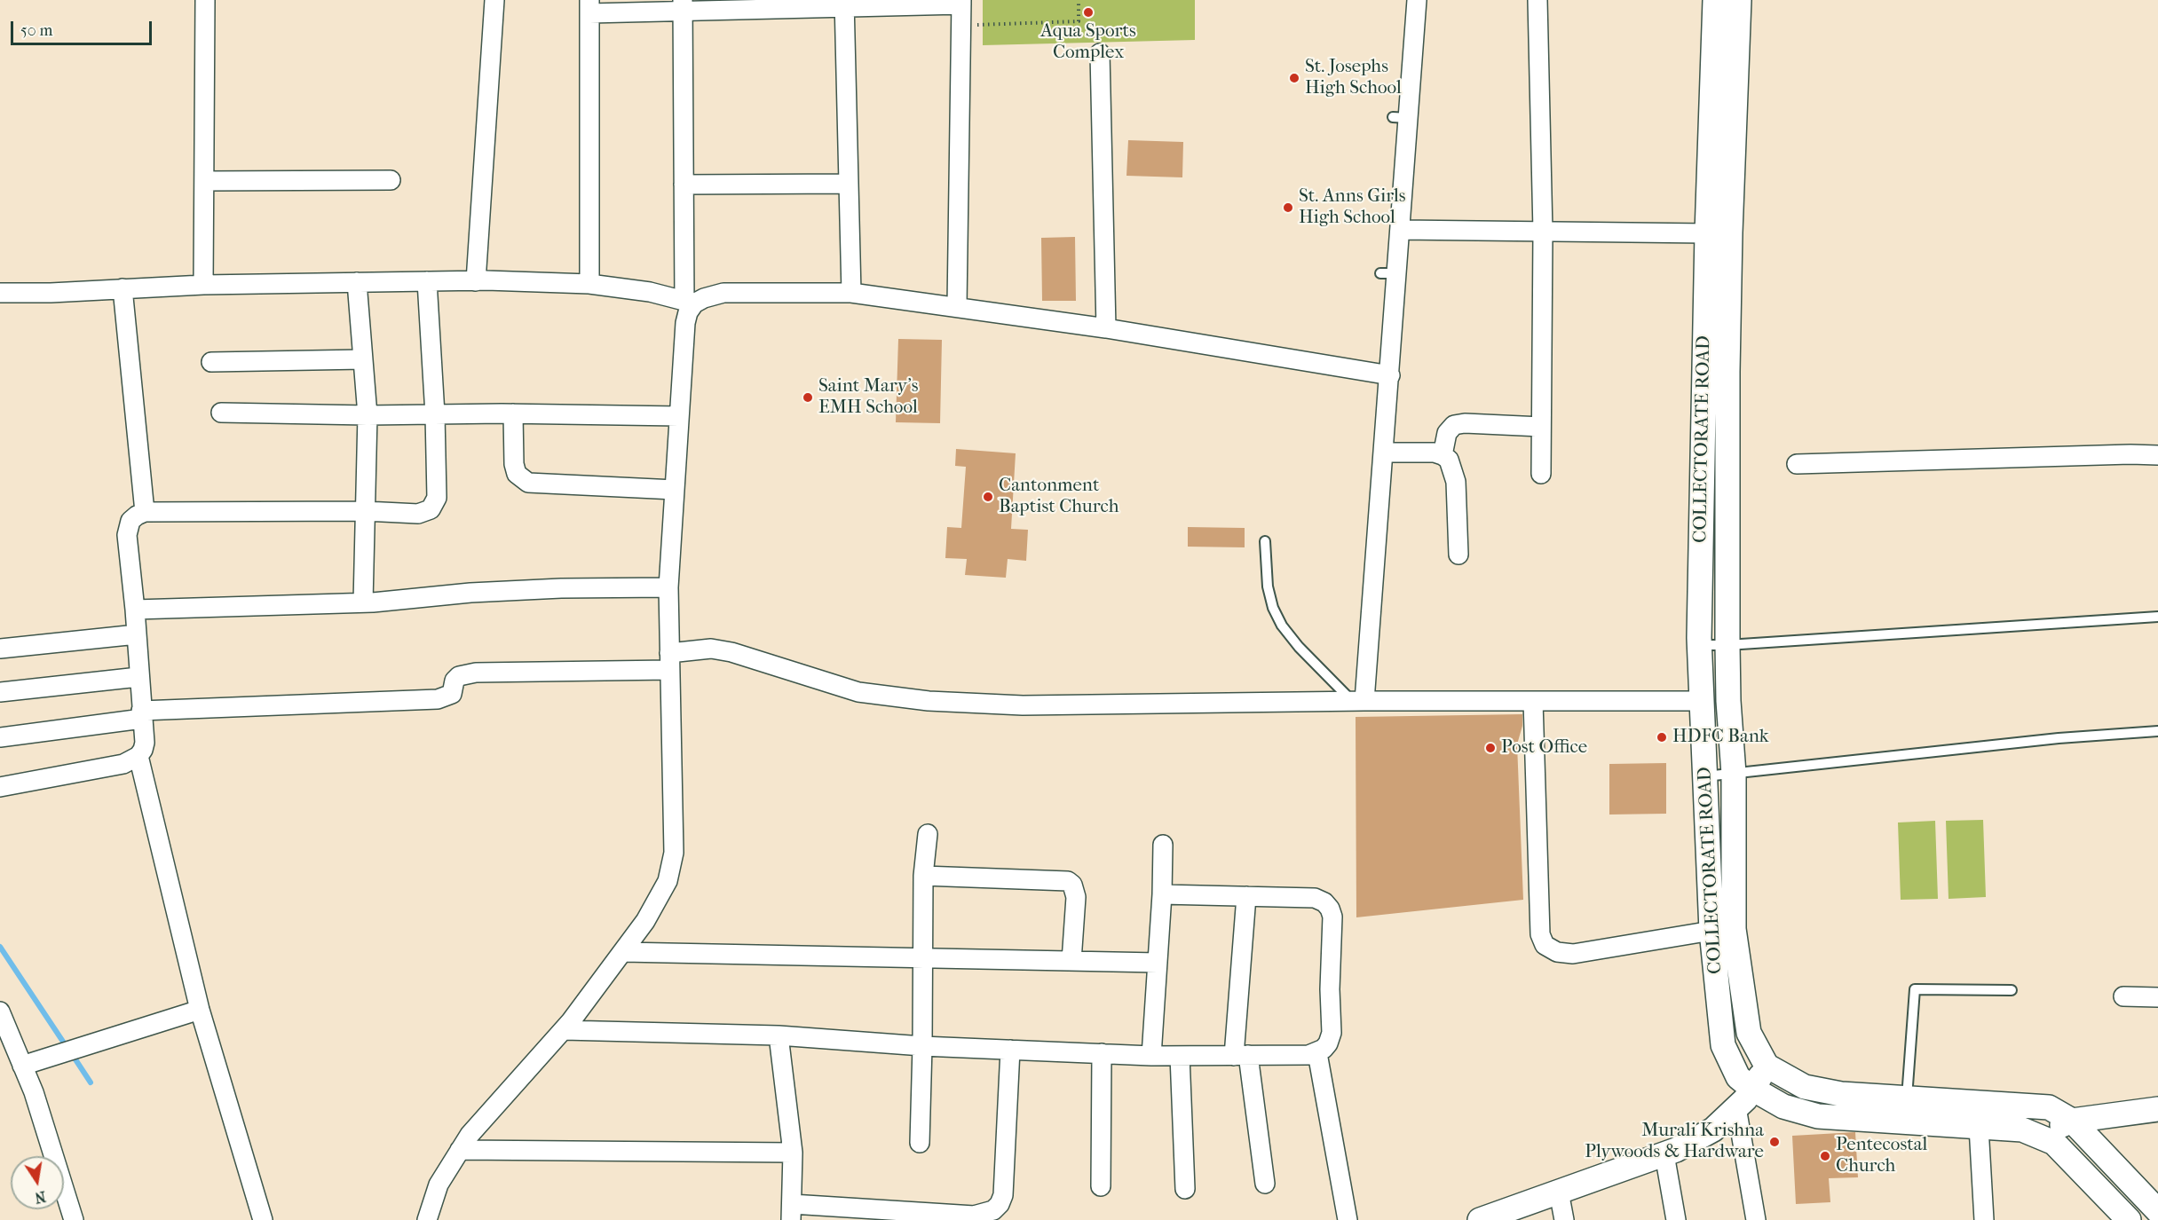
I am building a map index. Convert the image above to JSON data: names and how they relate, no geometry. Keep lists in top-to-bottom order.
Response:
{
  "streets": {
    "street": ["COLLECTORATE ROAD"]
  },
  "places": [
    "Aqua Sports Complex",
    "St. Josephs High School",
    "St. Anns Girls High School",
    "Saint Mary's EMH School",
    "Cantonment Baptist Church",
    "HDFC Bank",
    "Post Office",
    "Murali Krishna Plywoods & Hardware",
    "Pentecostal Church"
  ],
  "scale_bar": "50 m",
  "north": "bottom"
}
